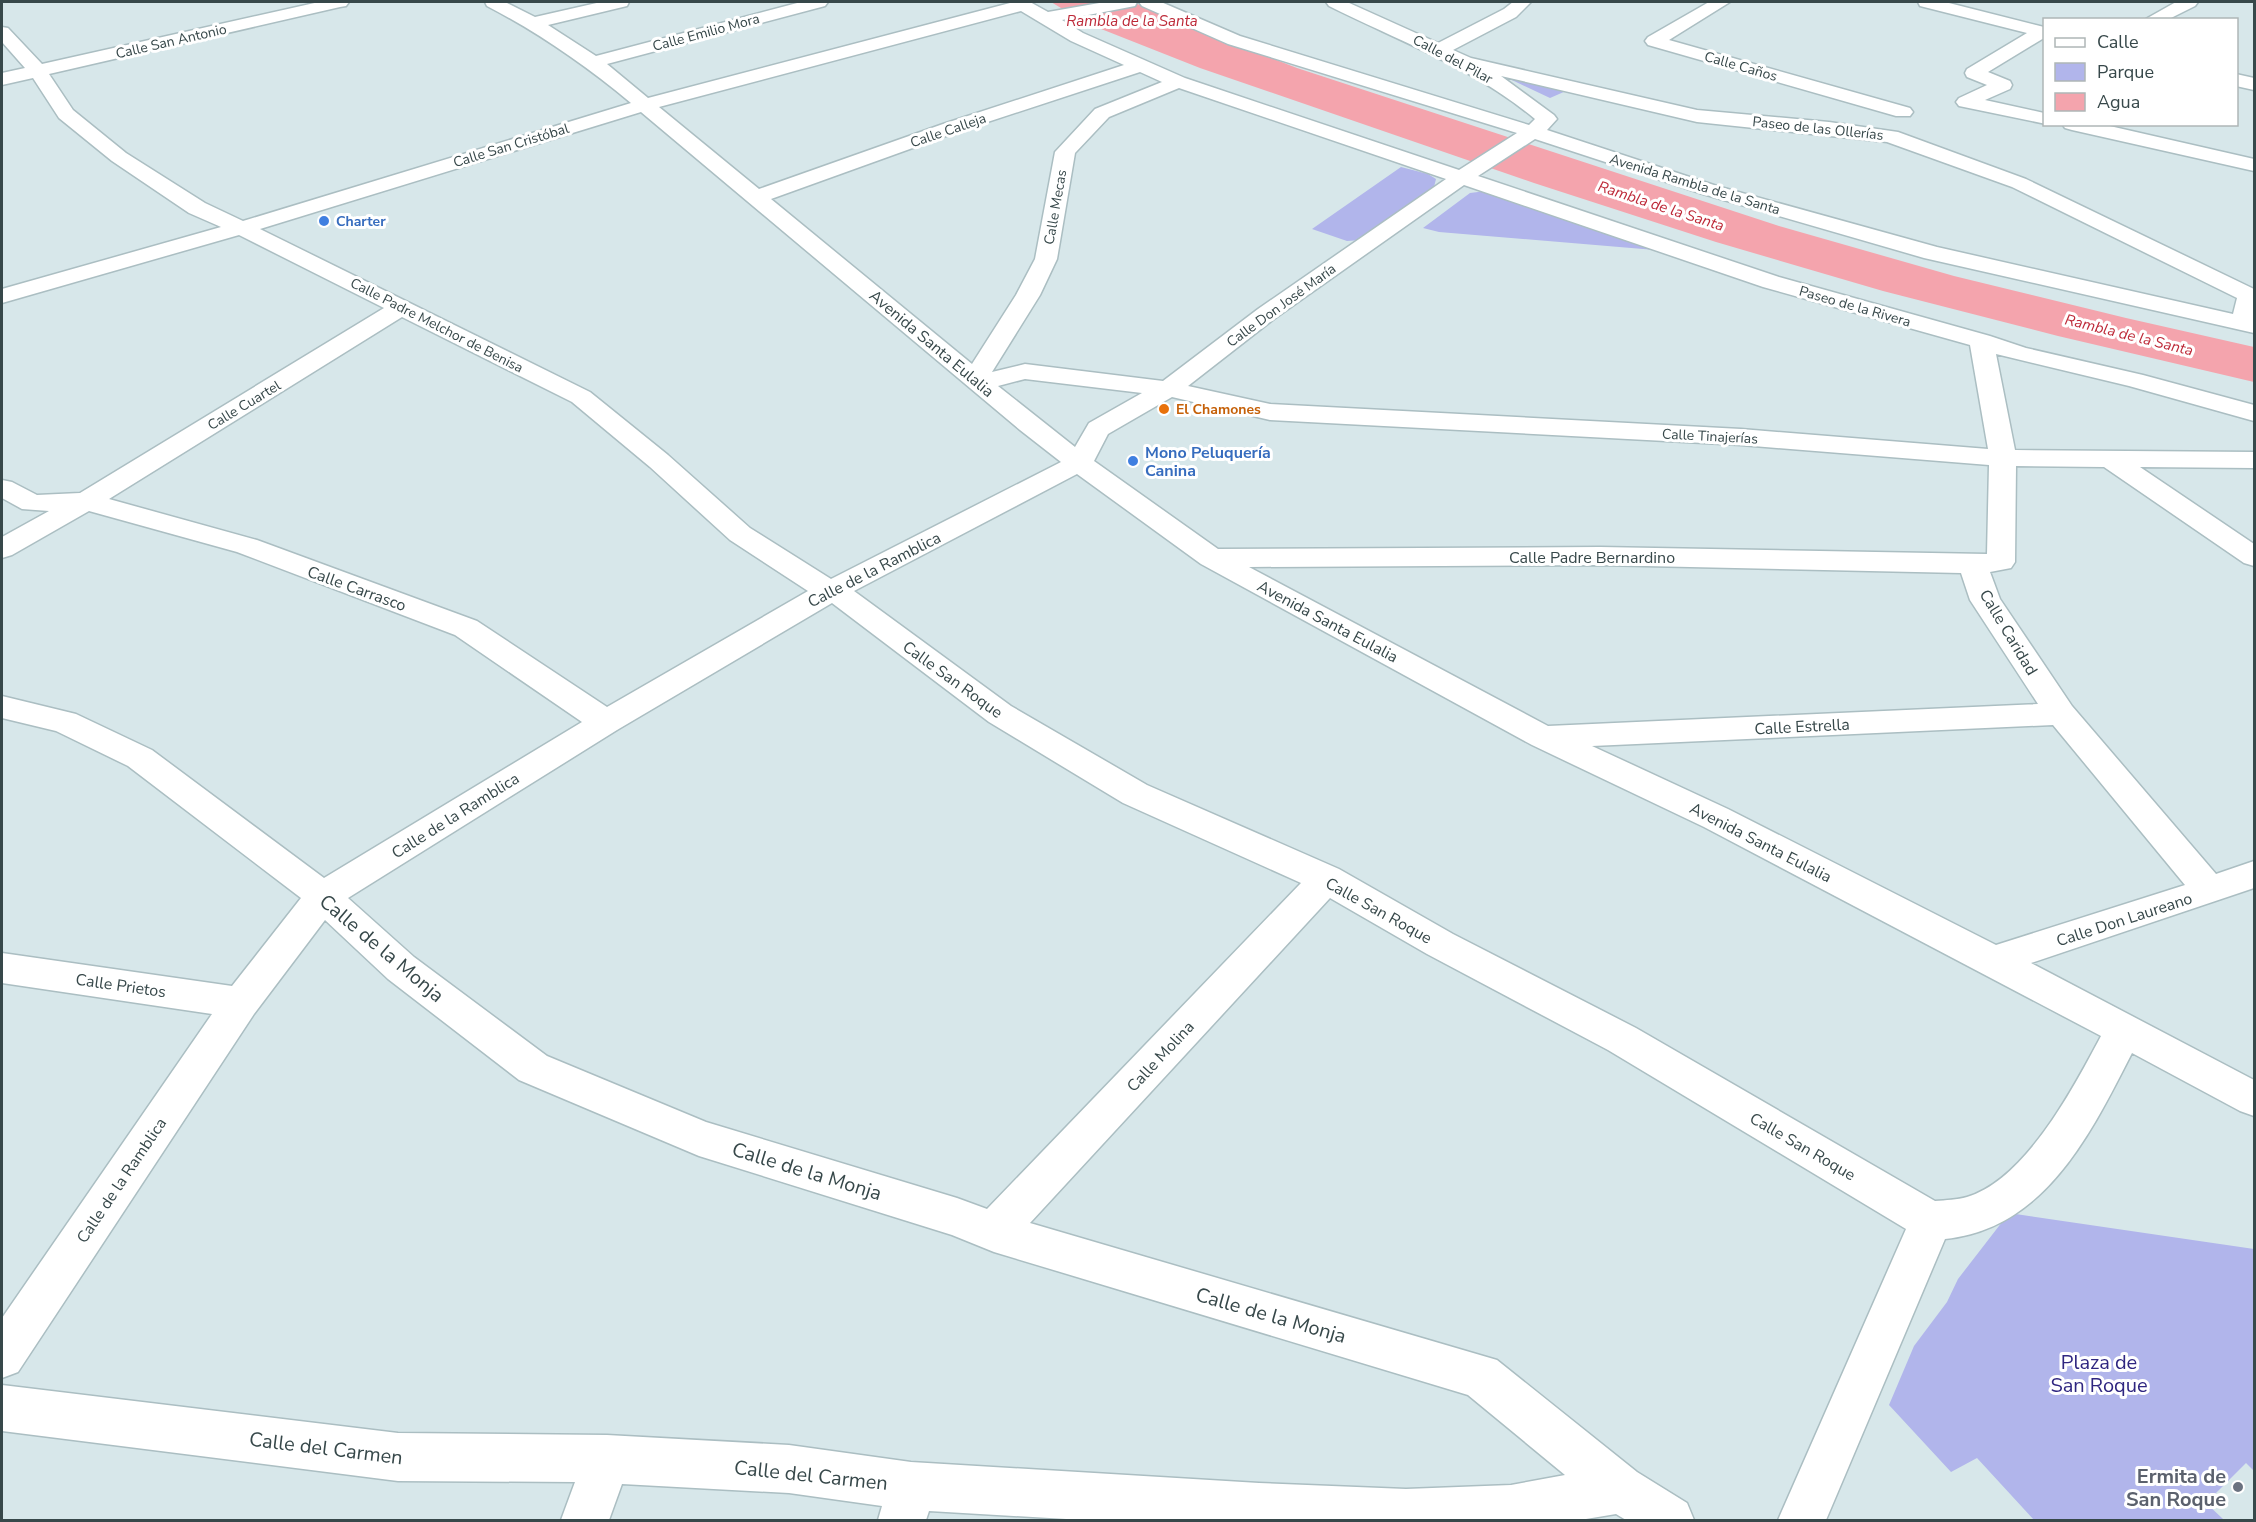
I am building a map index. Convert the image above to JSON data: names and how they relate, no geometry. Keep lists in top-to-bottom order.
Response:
{
  "streets": {
    "street": [
      "Calle Emilio Mora",
      "Calle San Antonio",
      "Calle del Pilar",
      "Calle Caños",
      "Paseo de las Ollerías",
      "Calle Calleja",
      "Calle San Cristóbal",
      "Avenida Rambla de la Santa",
      "Calle Mecas",
      "Calle Don José María",
      "Paseo de la Rivera",
      "Calle Padre Melchor de Benisa",
      "Avenida Santa Eulalia",
      "Calle Cuartel",
      "Calle Tinajerías",
      "Calle Padre Bernardino",
      "Calle de la Ramblica",
      "Calle Carrasco",
      "Calle Caridad",
      "Calle San Roque",
      "Calle Estrella",
      "Calle Don Laureano",
      "Calle de la Monja",
      "Calle Prietos",
      "Calle Molina",
      "Calle del Carmen"
    ]
  },
  "crossings": [
    ["Calle Emilio Mora", "Avenida Santa Eulalia"],
    ["Calle San Antonio", "Calle Padre Melchor de Benisa"],
    ["Calle del Pilar", "Paseo de las Ollerías"],
    ["Calle del Pilar", "Avenida Rambla de la Santa"],
    ["Calle del Pilar", "Calle Don José María"],
    ["Paseo de las Ollerías", "Avenida Rambla de la Santa"],
    ["Calle Calleja", "Avenida Santa Eulalia"],
    ["Calle San Cristóbal", "Calle Padre Melchor de Benisa"],
    ["Calle San Cristóbal", "Avenida Santa Eulalia"],
    ["Avenida Rambla de la Santa", "Calle Don José María"],
    ["Calle Mecas", "Avenida Santa Eulalia"],
    ["Calle Mecas", "Calle Tinajerías"],
    ["Calle Don José María", "Paseo de la Rivera"],
    ["Calle Don José María", "Calle Tinajerías"],
    ["Paseo de la Rivera", "Calle Caridad"],
    ["Calle Padre Melchor de Benisa", "Calle Cuartel"],
    ["Calle Padre Melchor de Benisa", "Calle de la Ramblica"],
    ["Calle Padre Melchor de Benisa", "Calle San Roque"],
    ["Avenida Santa Eulalia", "Calle Tinajerías"],
    ["Avenida Santa Eulalia", "Calle Padre Bernardino"],
    ["Avenida Santa Eulalia", "Calle de la Ramblica"],
    ["Avenida Santa Eulalia", "Calle Estrella"],
    ["Avenida Santa Eulalia", "Calle Don Laureano"],
    ["Calle Cuartel", "Calle Carrasco"],
    ["Calle Tinajerías", "Calle Caridad"],
    ["Calle Padre Bernardino", "Calle Caridad"],
    ["Calle de la Ramblica", "Calle Carrasco"],
    ["Calle de la Ramblica", "Calle San Roque"],
    ["Calle de la Ramblica", "Calle de la Monja"],
    ["Calle de la Ramblica", "Calle Prietos"],
    ["Calle Caridad", "Calle Estrella"],
    ["Calle Caridad", "Calle Don Laureano"],
    ["Calle San Roque", "Calle Molina"],
    ["Calle de la Monja", "Calle Molina"],
    ["Calle de la Monja", "Calle del Carmen"]
  ],
  "water": ["Rambla de la Santa"],
  "parks": ["Plaza de San Roque"],
  "places": [
    "Charter",
    "El Chamones",
    "Mono Peluquería Canina",
    "Ermita de San Roque"
  ],
  "legend": ["Calle", "Parque", "Agua"]
}
